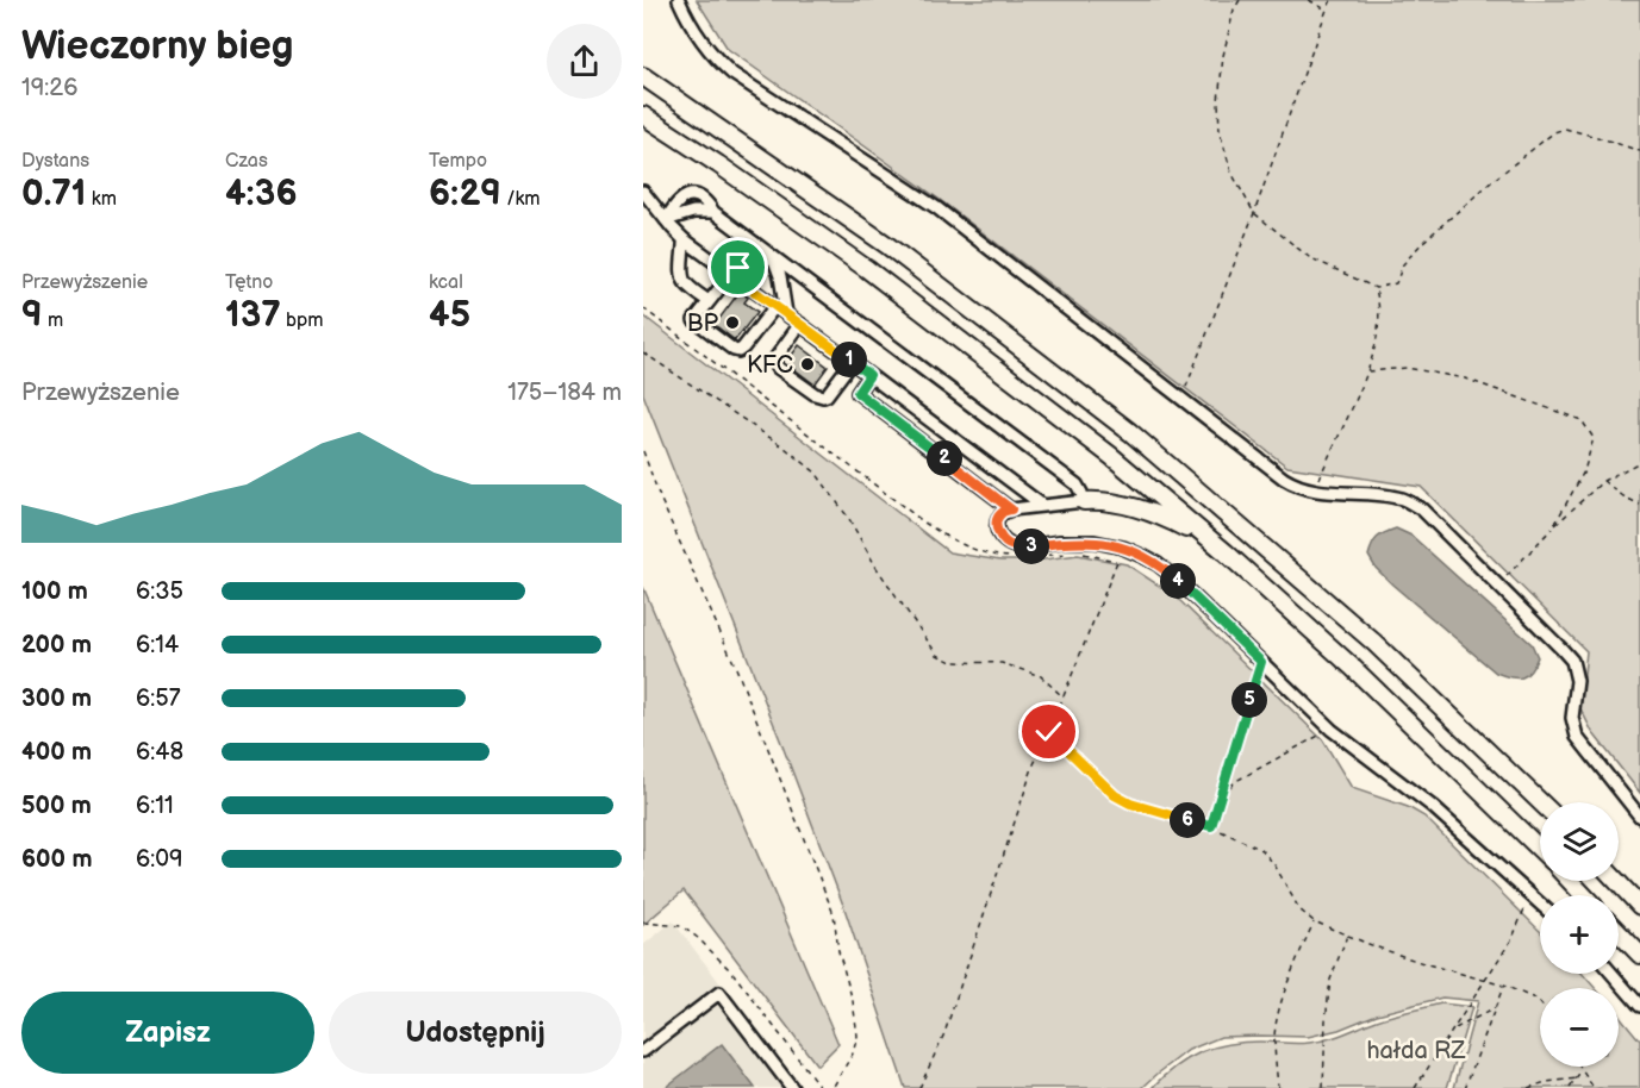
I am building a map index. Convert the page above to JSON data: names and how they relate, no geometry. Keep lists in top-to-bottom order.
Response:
{
  "parks": ["hałda RZ"],
  "places": ["BP", "KFC"],
  "page": {
    "heading": ["Wieczorny bieg", "19:26"],
    "stats": [
      ["Dystans", "0.71 km"],
      ["Czas", "4:36"],
      ["Tempo", "6:29 /km"],
      ["Przewyższenie", "9 m"],
      ["Tętno", "137 bpm"],
      ["kcal", "45"]
    ],
    "pins": [
      "1",
      "2",
      "3",
      "4",
      "5",
      "6"
    ],
    "chart": ["Przewyższenie", "175–184 m"],
    "list": [
      {
        "name": "100 m",
        "note": "6:35"
      },
      {
        "name": "200 m",
        "note": "6:14"
      },
      {
        "name": "300 m",
        "note": "6:57"
      },
      {
        "name": "400 m",
        "note": "6:48"
      },
      {
        "name": "500 m",
        "note": "6:11"
      },
      {
        "name": "600 m",
        "note": "6:09"
      }
    ],
    "map_buttons": ["+", "−"],
    "buttons": ["Zapisz", "Udostępnij"]
  }
}
